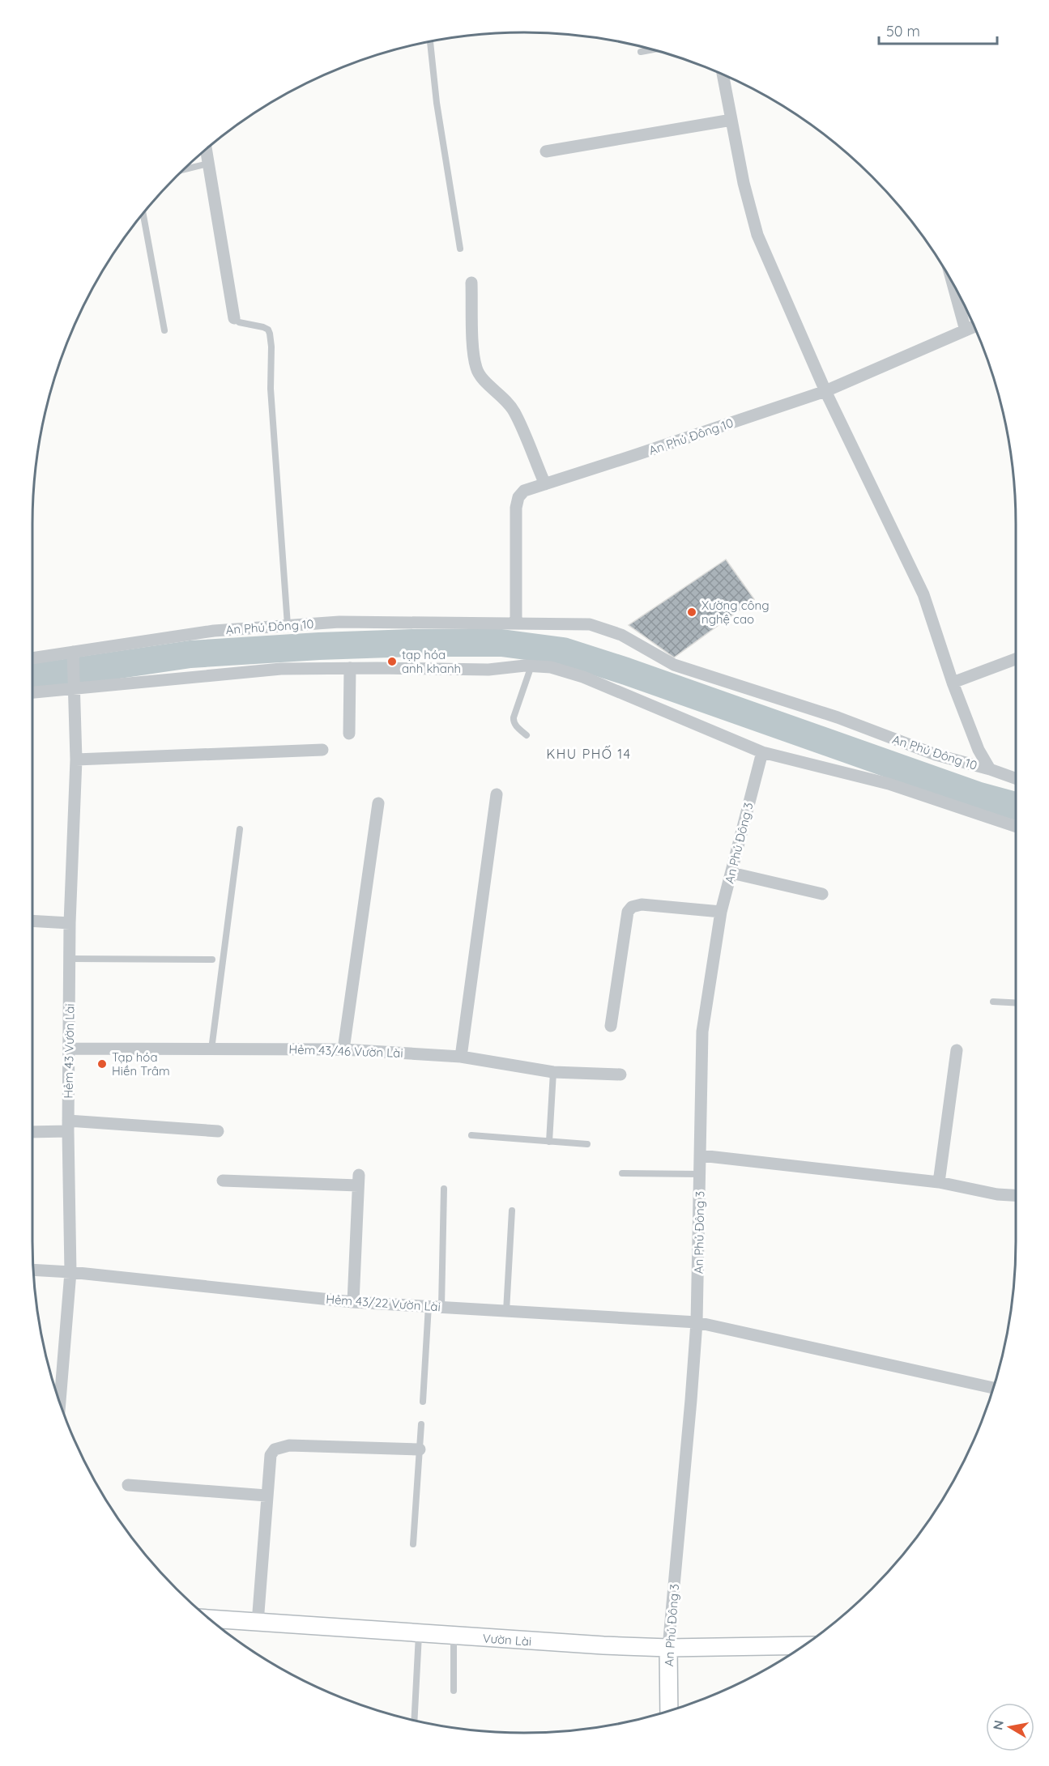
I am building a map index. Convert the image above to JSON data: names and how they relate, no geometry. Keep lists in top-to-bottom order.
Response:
{
  "streets": {
    "main road": ["An Phú Đông 3", "Vườn Lài"],
    "street": [
      "An Phú Đông 10",
      "Hẻm 43 Vườn Lài",
      "Hẻm 43/46 Vườn Lài",
      "Hẻm 43/22 Vườn Lài"
    ]
  },
  "crossings": [
    ["An Phú Đông 10", "Hẻm 43 Vườn Lài"],
    ["An Phú Đông 3", "Hẻm 43/22 Vườn Lài"],
    ["An Phú Đông 3", "Vườn Lài"],
    ["Hẻm 43 Vườn Lài", "Hẻm 43/46 Vườn Lài"],
    ["Hẻm 43 Vườn Lài", "Hẻm 43/22 Vườn Lài"]
  ],
  "districts": ["KHU PHỐ 14"],
  "places": ["Xường công nghệ cao", "tạp hóa anh khanh", "Tạp hóa Hiền Trâm"],
  "scale_bar": "50 m",
  "north": "left"
}
